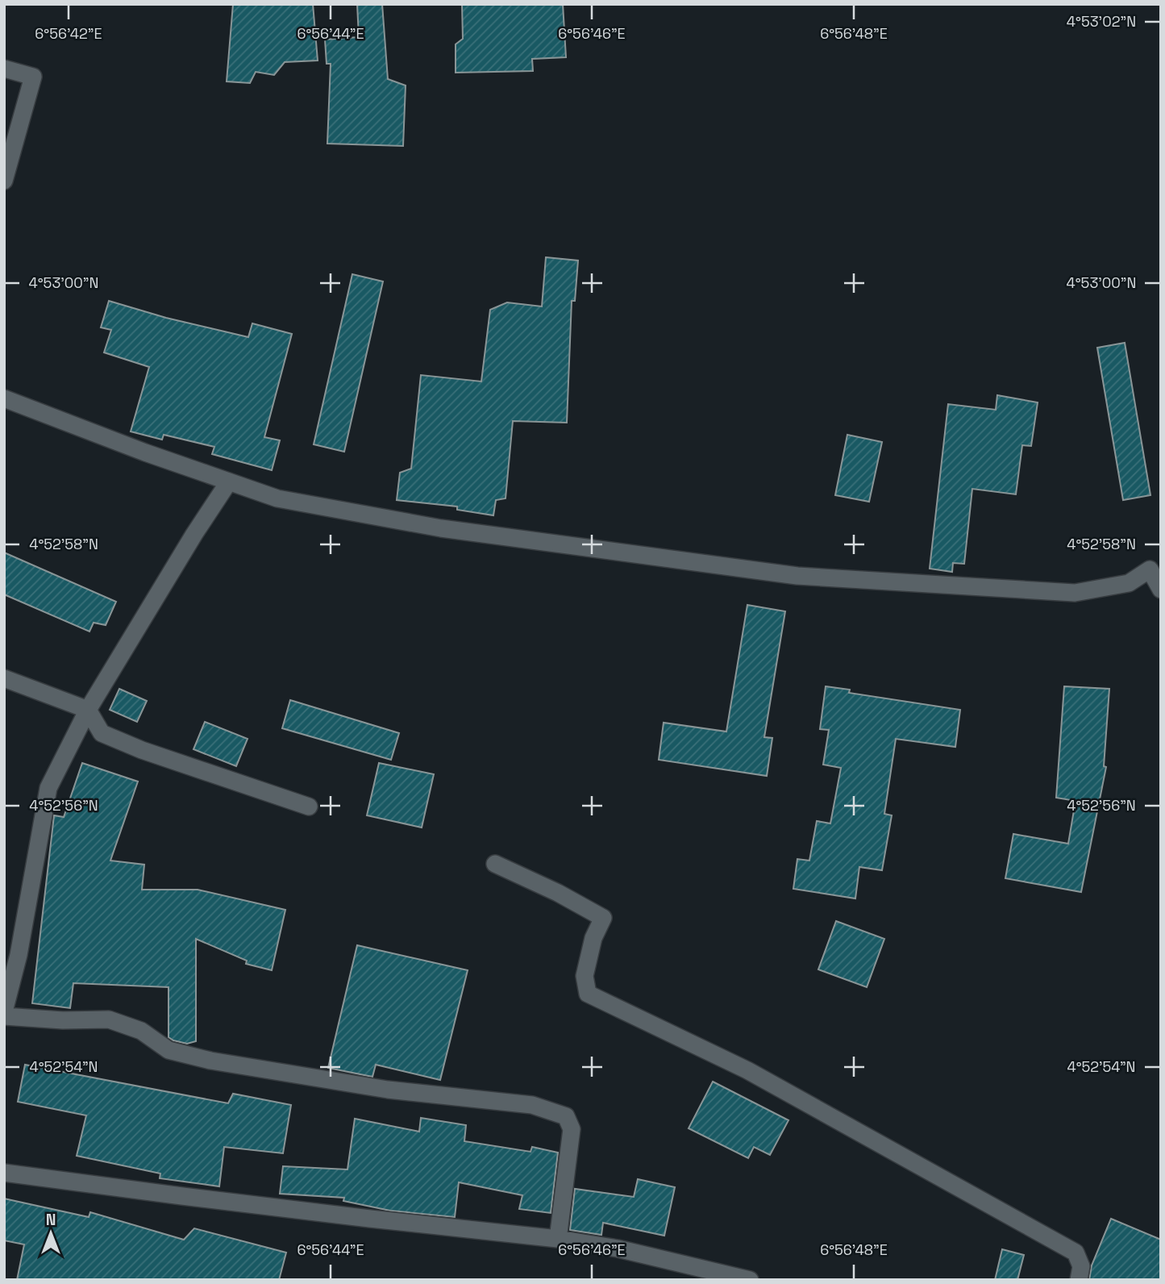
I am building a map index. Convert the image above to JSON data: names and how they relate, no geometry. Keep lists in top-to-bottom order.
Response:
{
  "north": "top",
  "coordinates": [
    "4°53'02\"N",
    "6°56'42\"E",
    "6°56'44\"E",
    "6°56'46\"E",
    "6°56'48\"E",
    "4°53'00\"N",
    "4°52'58\"N",
    "4°52'56\"N",
    "4°52'54\"N"
  ]
}
